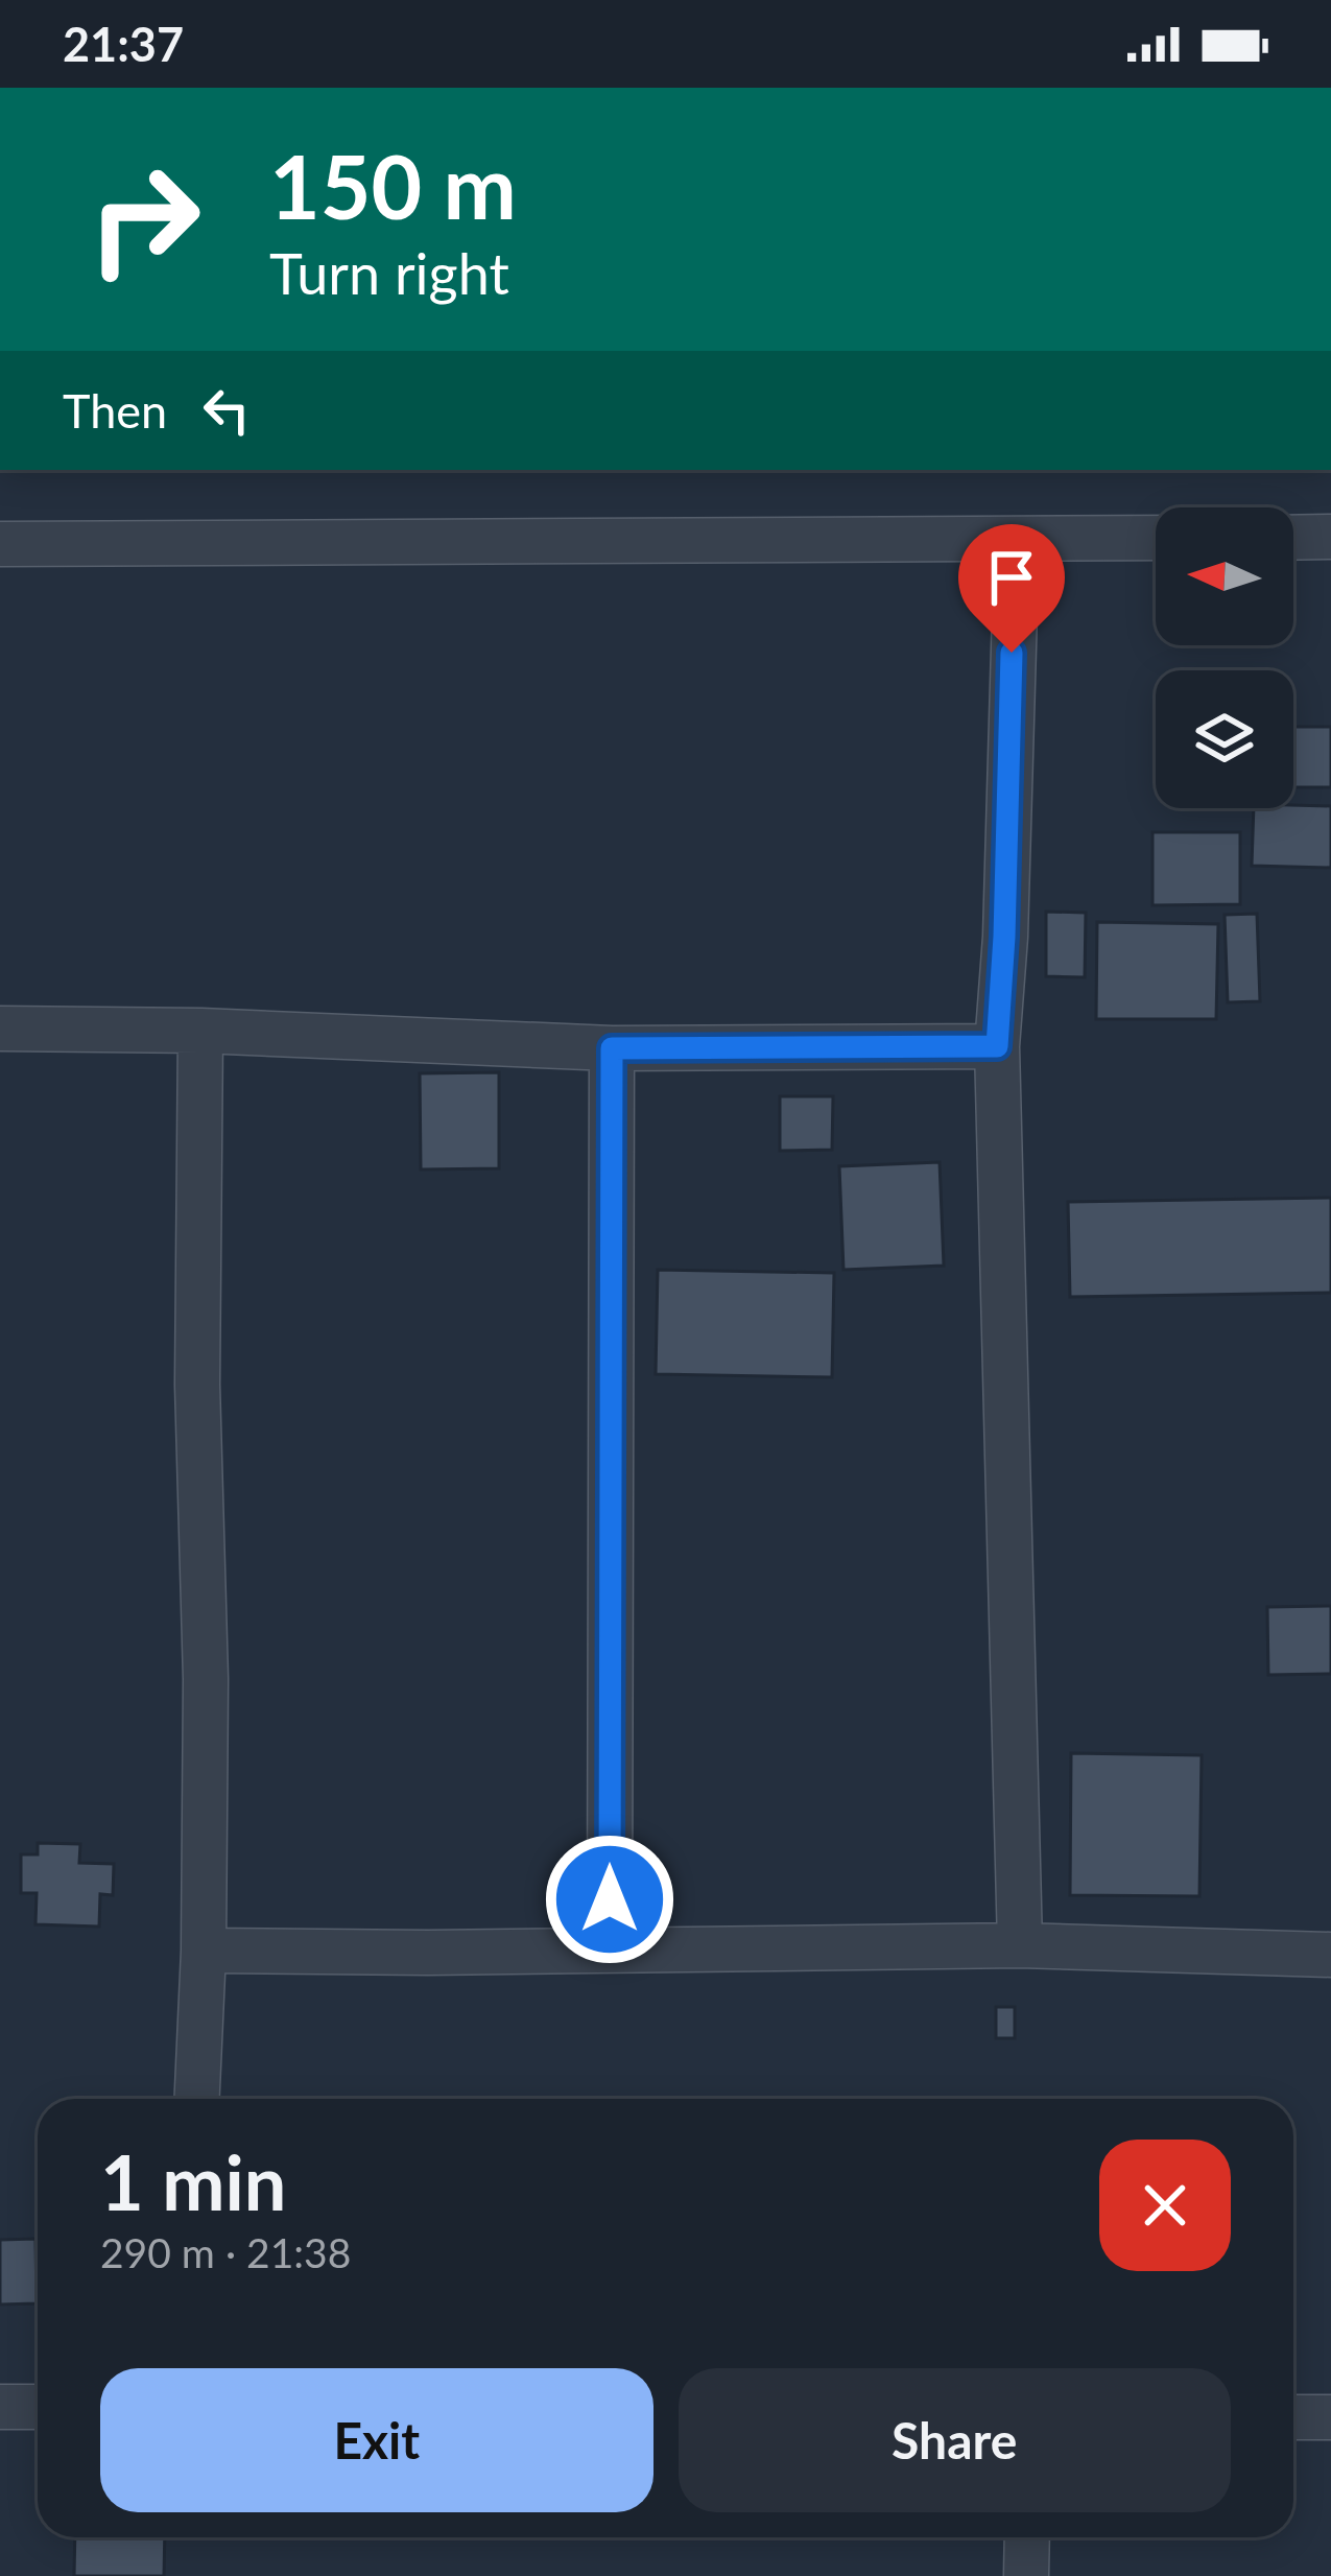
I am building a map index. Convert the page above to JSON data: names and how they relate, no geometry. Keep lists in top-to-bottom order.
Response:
{
  "north": "left",
  "page": {
    "status": "21:37",
    "turn": ["150 m", "Turn right"],
    "then": "Then",
    "heading": ["1 min", "290 m · 21:38"],
    "buttons": ["Exit", "Share"]
  }
}
